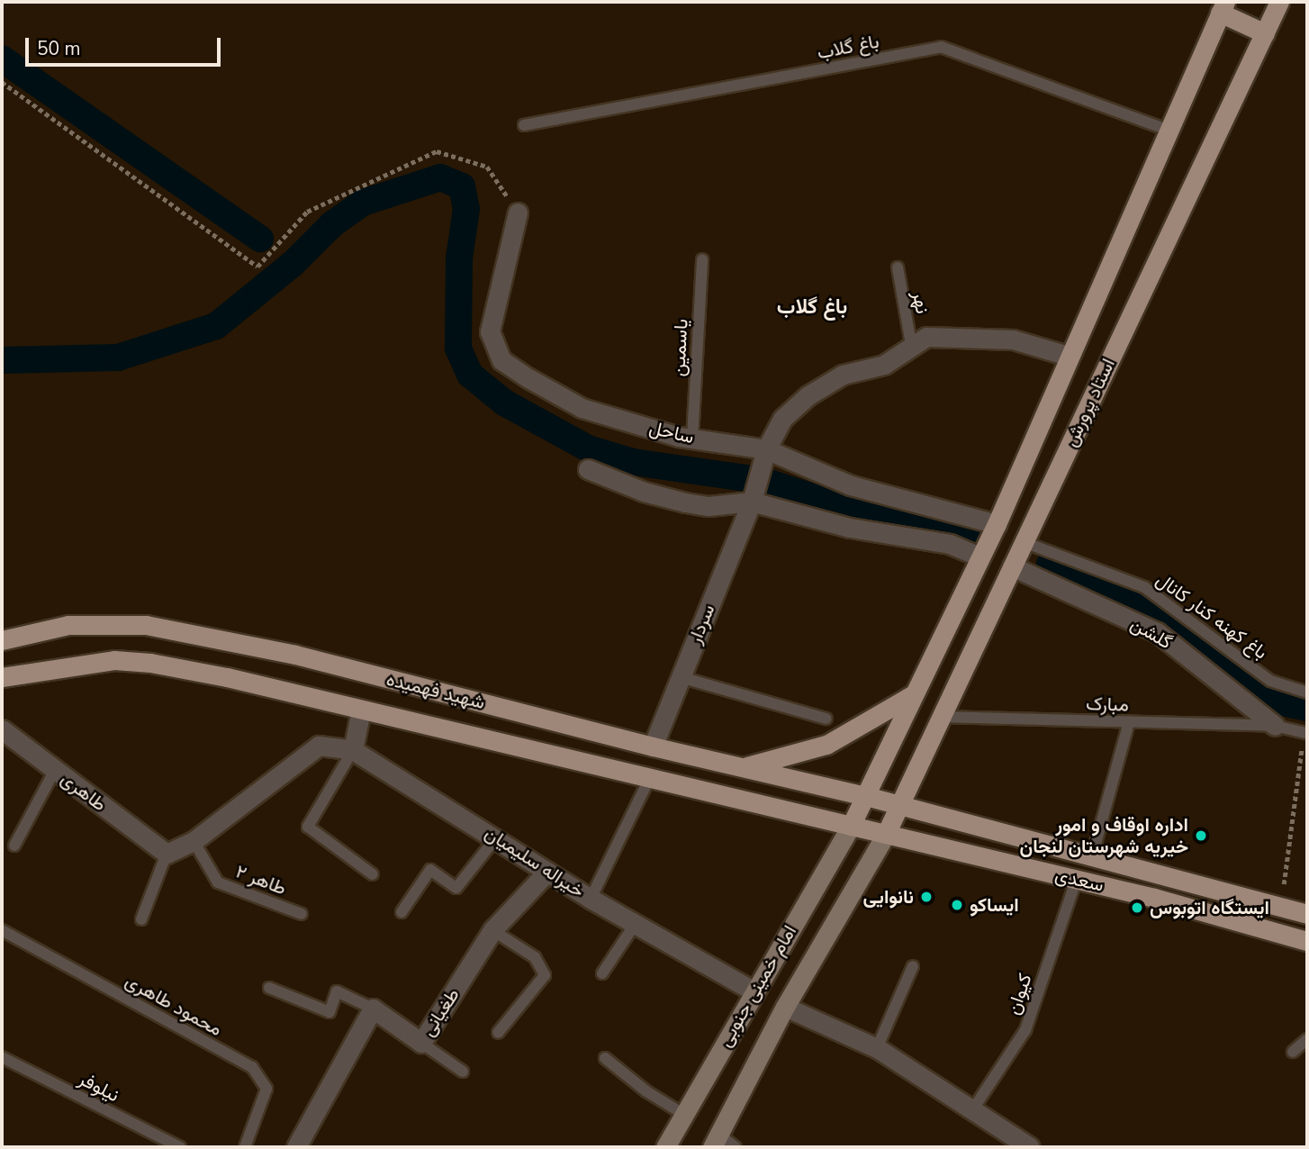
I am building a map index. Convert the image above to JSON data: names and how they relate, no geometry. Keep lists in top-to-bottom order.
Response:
{
  "streets": {
    "main road": [
      "استاد پرورش",
      "شهید فهمیده",
      "سعدی",
      "امام خمینی جنوبی"
    ],
    "street": [
      "ساحل",
      "سردار",
      "گلشن",
      "طاهری",
      "خیراله سلیمیان",
      "طغیانی"
    ],
    "lane": [
      "باغ گلاب",
      "نهر",
      "یاسمین",
      "باغ کهنه کنار کانال",
      "مبارک",
      "طاهر ۲",
      "کیوان",
      "محمود طاهری",
      "نیلوفر"
    ]
  },
  "crossings": [
    ["باغ گلاب", "استاد پرورش"],
    ["نهر", "سردار"],
    ["یاسمین", "ساحل"],
    ["استاد پرورش", "ساحل"],
    ["استاد پرورش", "باغ کهنه کنار کانال"],
    ["استاد پرورش", "گلشن"],
    ["استاد پرورش", "شهید فهمیده"],
    ["استاد پرورش", "مبارک"],
    ["استاد پرورش", "سعدی"],
    ["استاد پرورش", "امام خمینی جنوبی"],
    ["ساحل", "سردار"],
    ["سردار", "شهید فهمیده"],
    ["گلشن", "مبارک"],
    ["شهید فهمیده", "سعدی"],
    ["شهید فهمیده", "امام خمینی جنوبی"],
    ["خیراله سلیمیان", "امام خمینی جنوبی"],
    ["خیراله سلیمیان", "طغیانی"],
    ["سعدی", "امام خمینی جنوبی"],
    ["سعدی", "کیوان"]
  ],
  "districts": ["باغ گلاب"],
  "places": [
    "اداره اوقاف و امور خیریه شهرستان لنجان",
    "نانوایی",
    "ایساکو",
    "ایستگاه اتوبوس"
  ],
  "scale_bar": "50 m"
}
